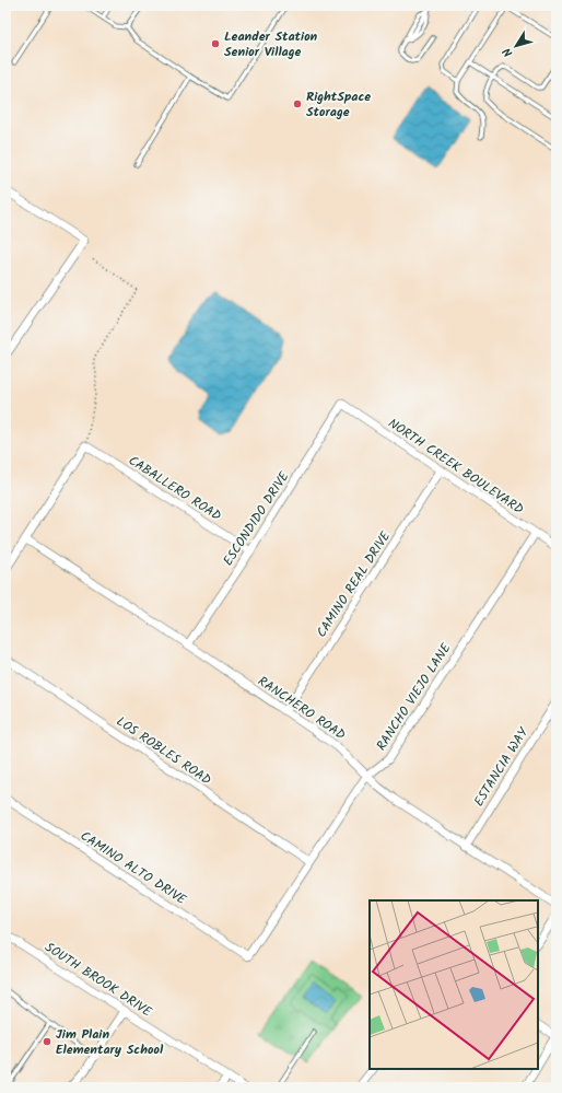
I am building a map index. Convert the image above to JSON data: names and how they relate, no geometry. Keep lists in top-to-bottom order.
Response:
{
  "streets": {
    "street": [
      "NORTH CREEK BOULEVARD",
      "CABALLERO ROAD",
      "ESCONDIDO DRIVE",
      "CAMINO REAL DRIVE",
      "RANCHO VIEJO LANE",
      "RANCHERO ROAD",
      "LOS ROBLES ROAD",
      "ESTANCIA WAY",
      "CAMINO ALTO DRIVE",
      "SOUTH BROOK DRIVE"
    ]
  },
  "crossings": [
    ["NORTH CREEK BOULEVARD", "ESCONDIDO DRIVE"],
    ["NORTH CREEK BOULEVARD", "CAMINO REAL DRIVE"],
    ["NORTH CREEK BOULEVARD", "RANCHO VIEJO LANE"],
    ["CABALLERO ROAD", "ESCONDIDO DRIVE"],
    ["ESCONDIDO DRIVE", "RANCHERO ROAD"],
    ["CAMINO REAL DRIVE", "RANCHERO ROAD"],
    ["RANCHO VIEJO LANE", "RANCHERO ROAD"],
    ["RANCHO VIEJO LANE", "LOS ROBLES ROAD"],
    ["RANCHO VIEJO LANE", "CAMINO ALTO DRIVE"],
    ["RANCHERO ROAD", "ESTANCIA WAY"]
  ],
  "places": ["Leander Station Senior Village", "RightSpace Storage", "Jim Plain Elementary School"],
  "north": "bottom left"
}
